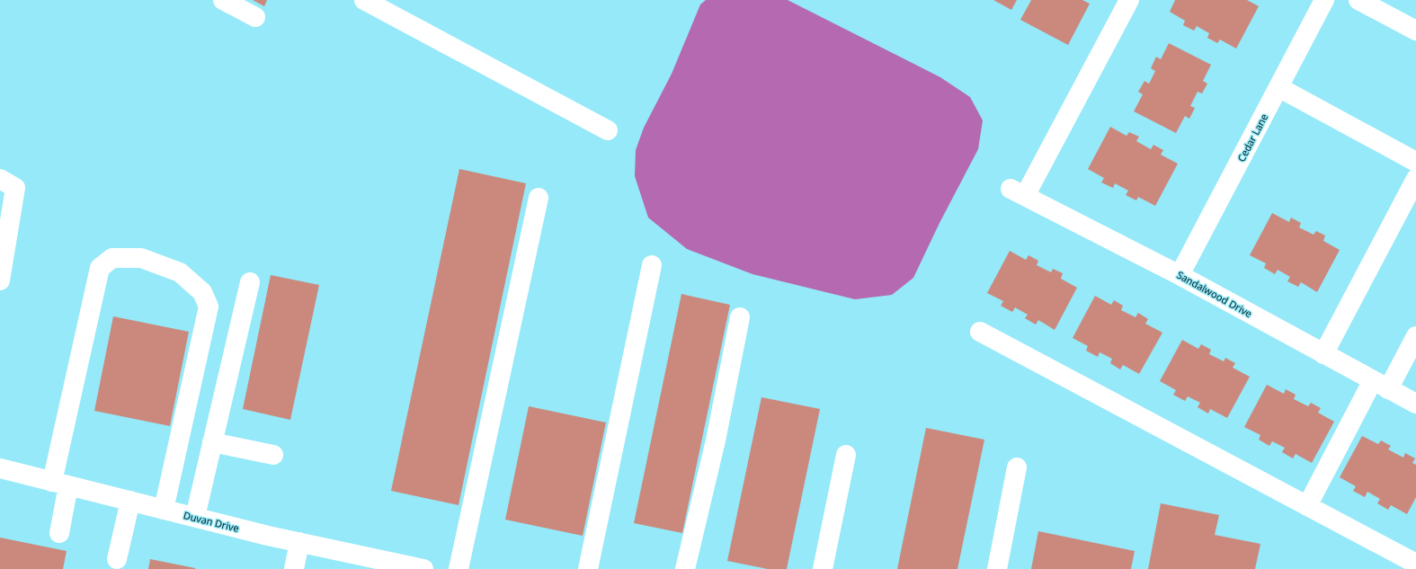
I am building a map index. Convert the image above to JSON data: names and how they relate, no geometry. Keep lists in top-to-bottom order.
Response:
{
  "streets": {
    "street": ["Cedar Lane", "Sandalwood Drive", "Duvan Drive"]
  },
  "crossings": [
    ["Cedar Lane", "Sandalwood Drive"]
  ]
}
